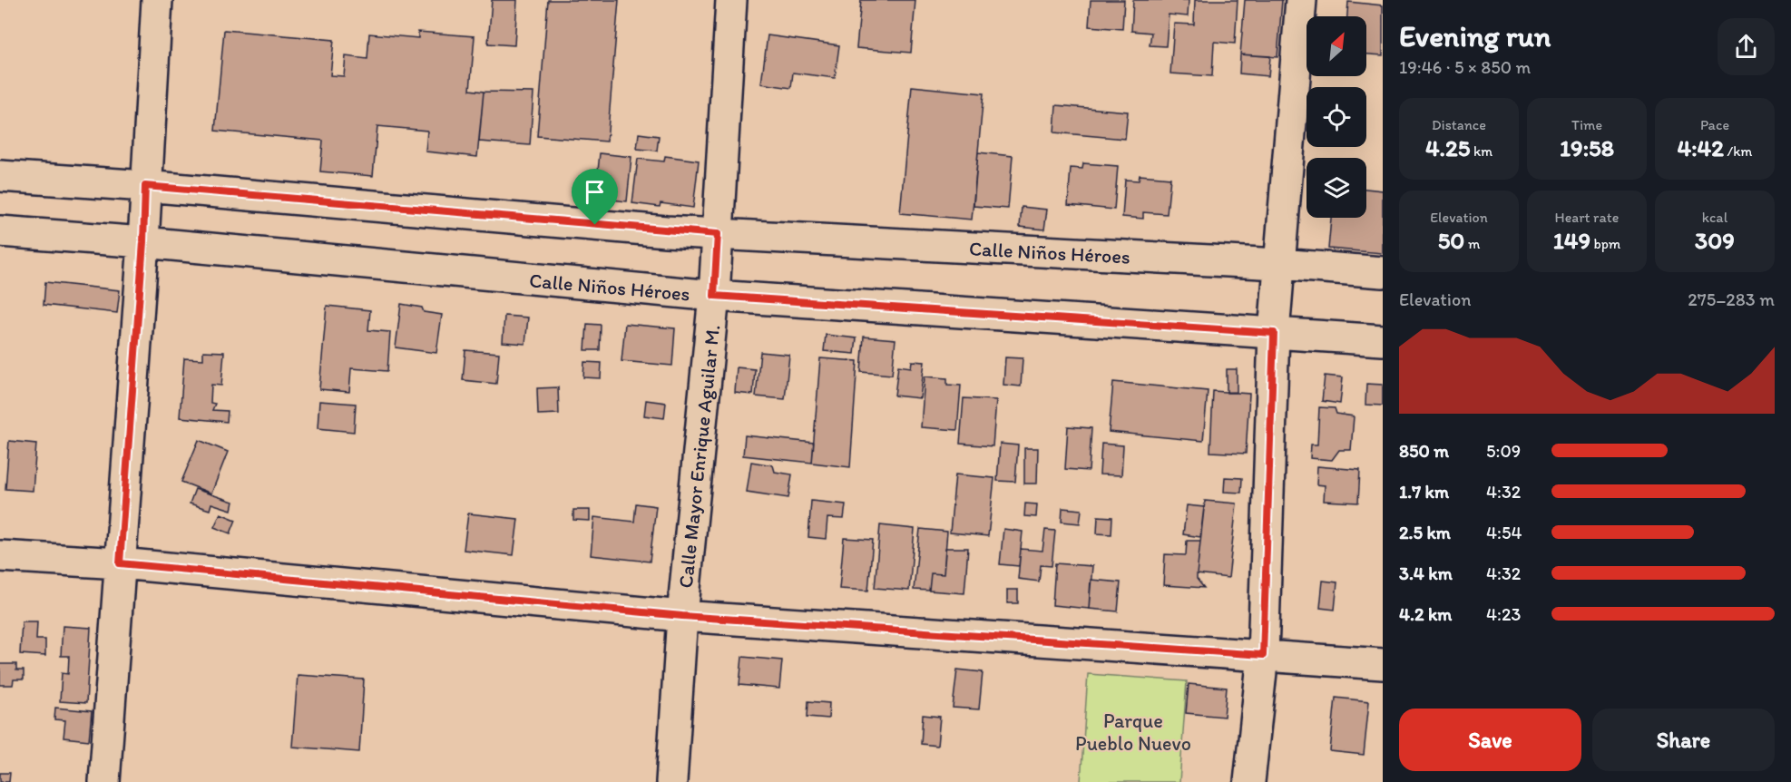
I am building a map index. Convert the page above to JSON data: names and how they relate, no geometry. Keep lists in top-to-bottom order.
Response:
{
  "streets": {
    "street": ["Calle Niños Héroes", "Calle Mayor Enrique Aguilar M."]
  },
  "crossings": [
    ["Calle Niños Héroes", "Calle Mayor Enrique Aguilar M."]
  ],
  "parks": ["Parque Pueblo Nuevo"],
  "north": "top right",
  "page": {
    "heading": ["Evening run", "19:46 · 5 × 850 m"],
    "stats": [
      ["Distance", "4.25 km"],
      ["Time", "19:58"],
      ["Pace", "4:42 /km"],
      ["Elevation", "50 m"],
      ["Heart rate", "149 bpm"],
      ["kcal", "309"]
    ],
    "chart": ["Elevation", "275–283 m"],
    "list": [
      {
        "name": "850 m",
        "note": "5:09"
      },
      {
        "name": "1.7 km",
        "note": "4:32"
      },
      {
        "name": "2.5 km",
        "note": "4:54"
      },
      {
        "name": "3.4 km",
        "note": "4:32"
      },
      {
        "name": "4.2 km",
        "note": "4:23"
      }
    ],
    "buttons": ["Save", "Share"]
  }
}
